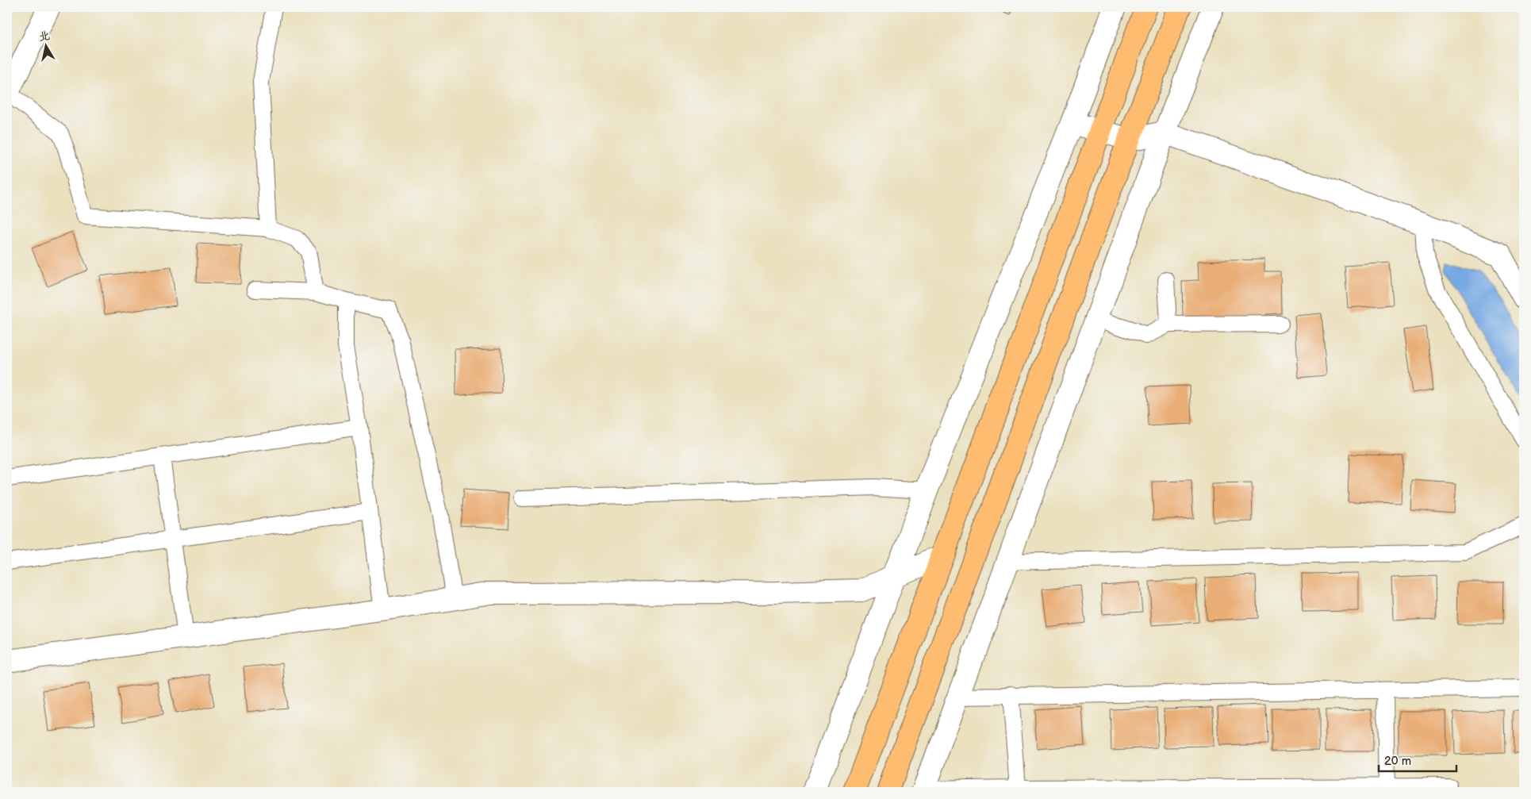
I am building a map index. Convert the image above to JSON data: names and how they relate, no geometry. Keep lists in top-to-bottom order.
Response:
{
  "scale_bar": "20 m",
  "north": "top"
}
